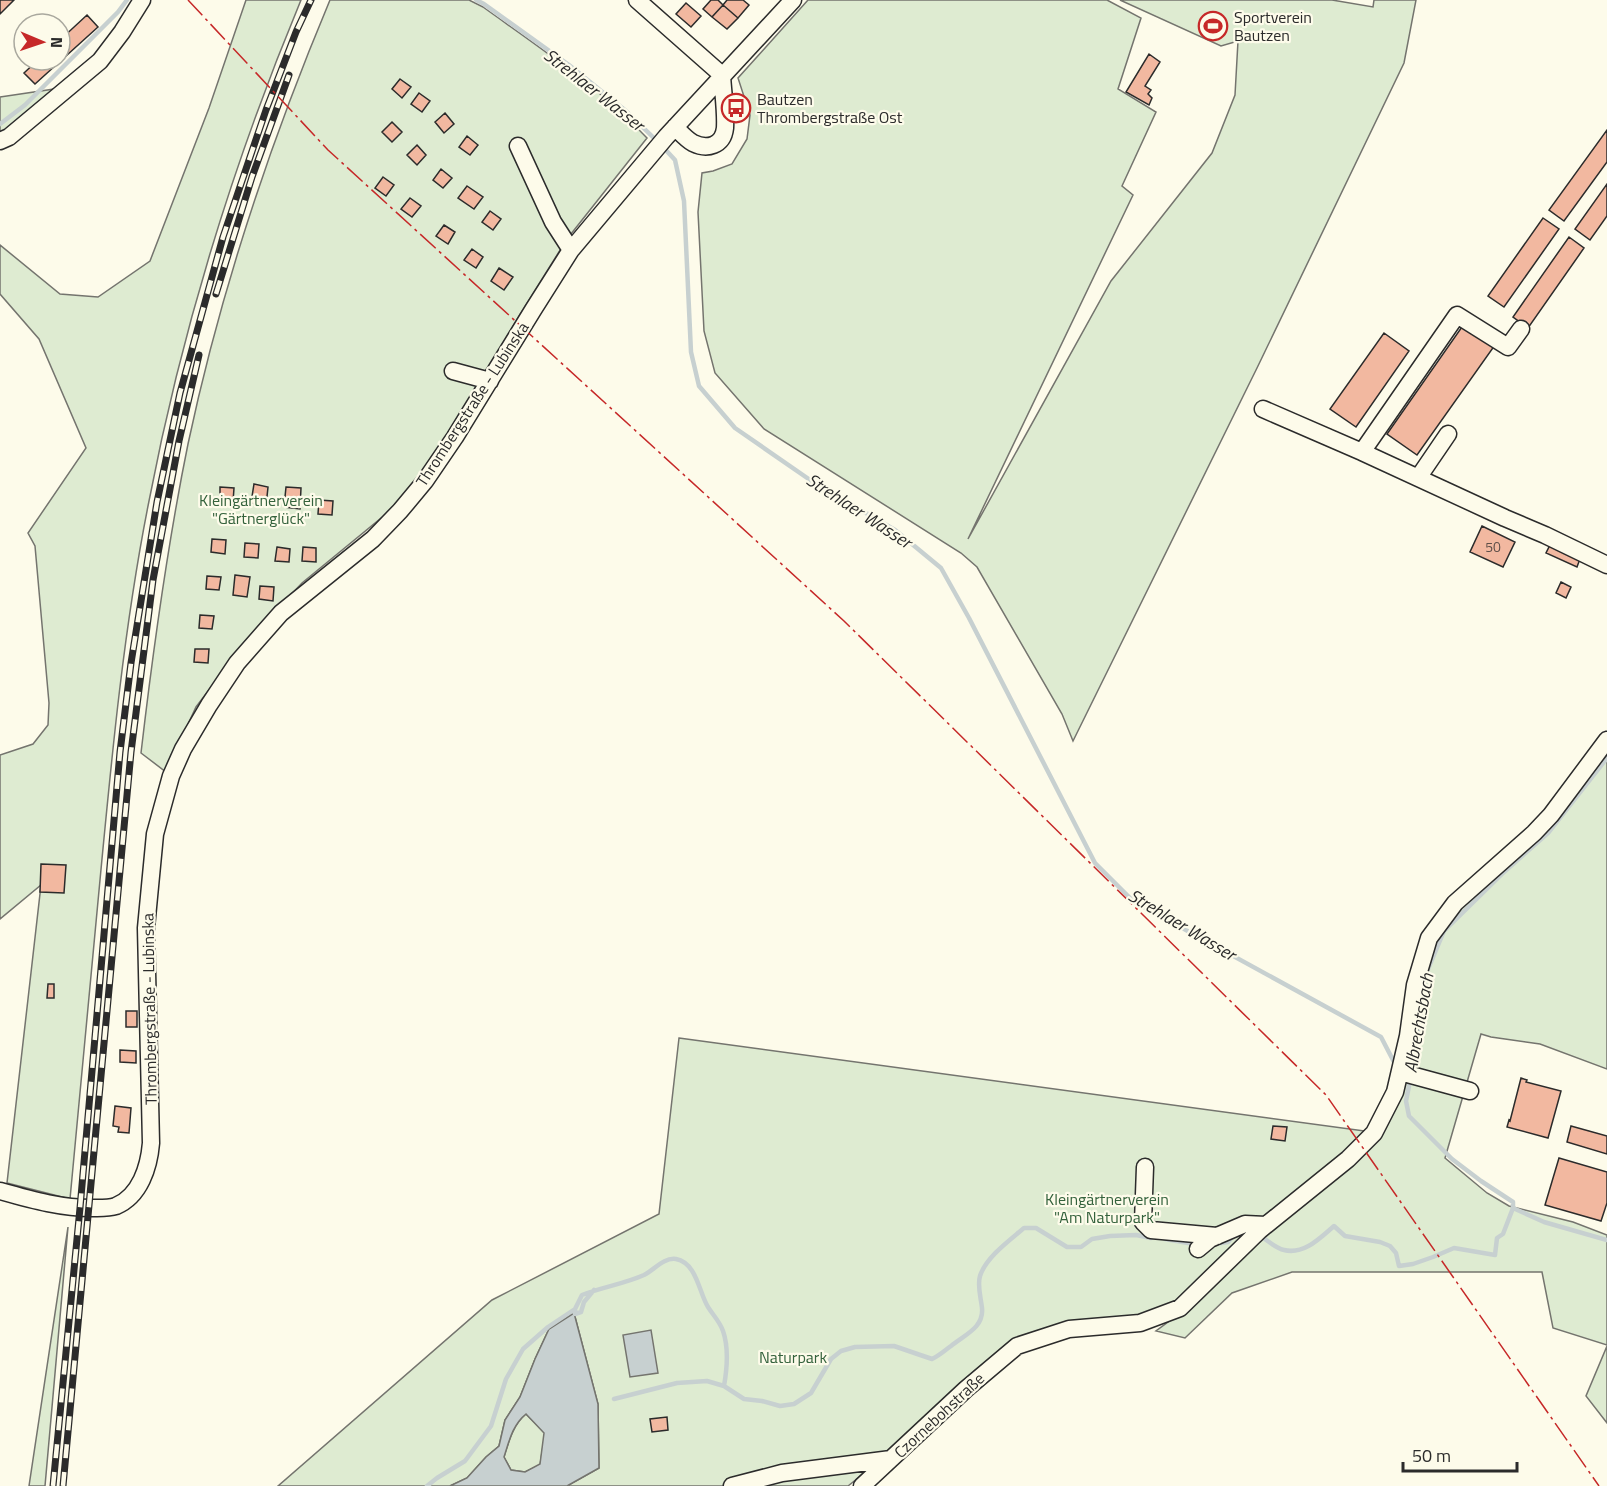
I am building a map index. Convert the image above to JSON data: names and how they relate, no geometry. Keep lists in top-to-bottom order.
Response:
{
  "streets": {
    "street": ["Thrombergstraße - Lubinska", "Czornebohstraße"]
  },
  "water": ["Strehlaer Wasser", "Albrechtsbach"],
  "parks": ["Kleingärtnerverein \"Gärtnerglück\"", "Kleingärtnerverein \"Am Naturpark\"", "Naturpark"],
  "places": {
    "sports": ["Sportverein Bautzen"],
    "bus stop": ["Bautzen Thrombergstraße Ost"]
  },
  "house_numbers": ["50"],
  "scale_bar": "50 m",
  "north": "right"
}
